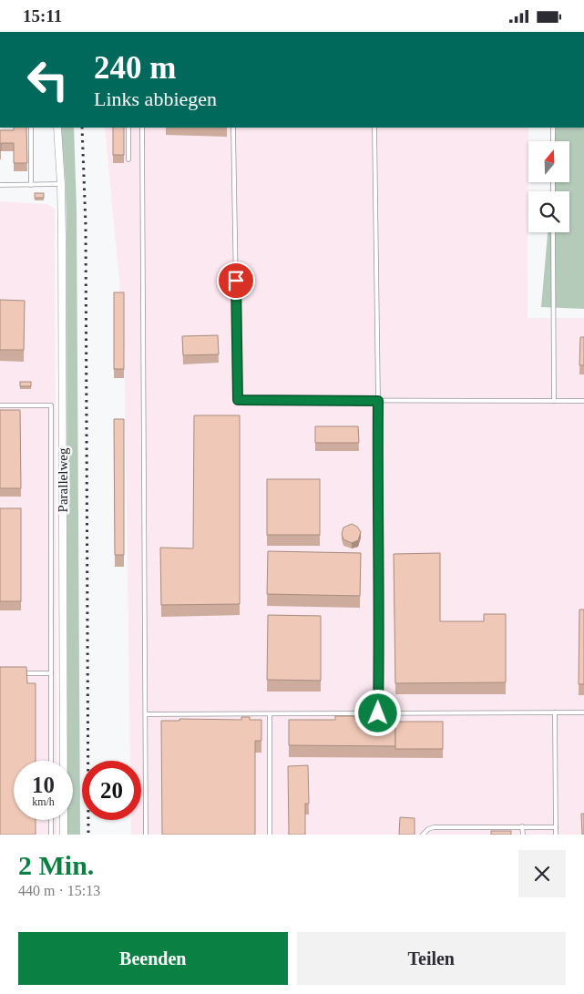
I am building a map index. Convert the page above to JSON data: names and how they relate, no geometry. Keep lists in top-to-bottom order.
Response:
{
  "streets": {
    "street": ["Parallelweg"]
  },
  "north": "top",
  "page": {
    "status": "15:11",
    "turn": ["240 m", "Links abbiegen"],
    "speed": "10 km/h",
    "limit": "20",
    "heading": ["2 Min.", "440 m · 15:13"],
    "buttons": ["Beenden", "Teilen"]
  }
}
